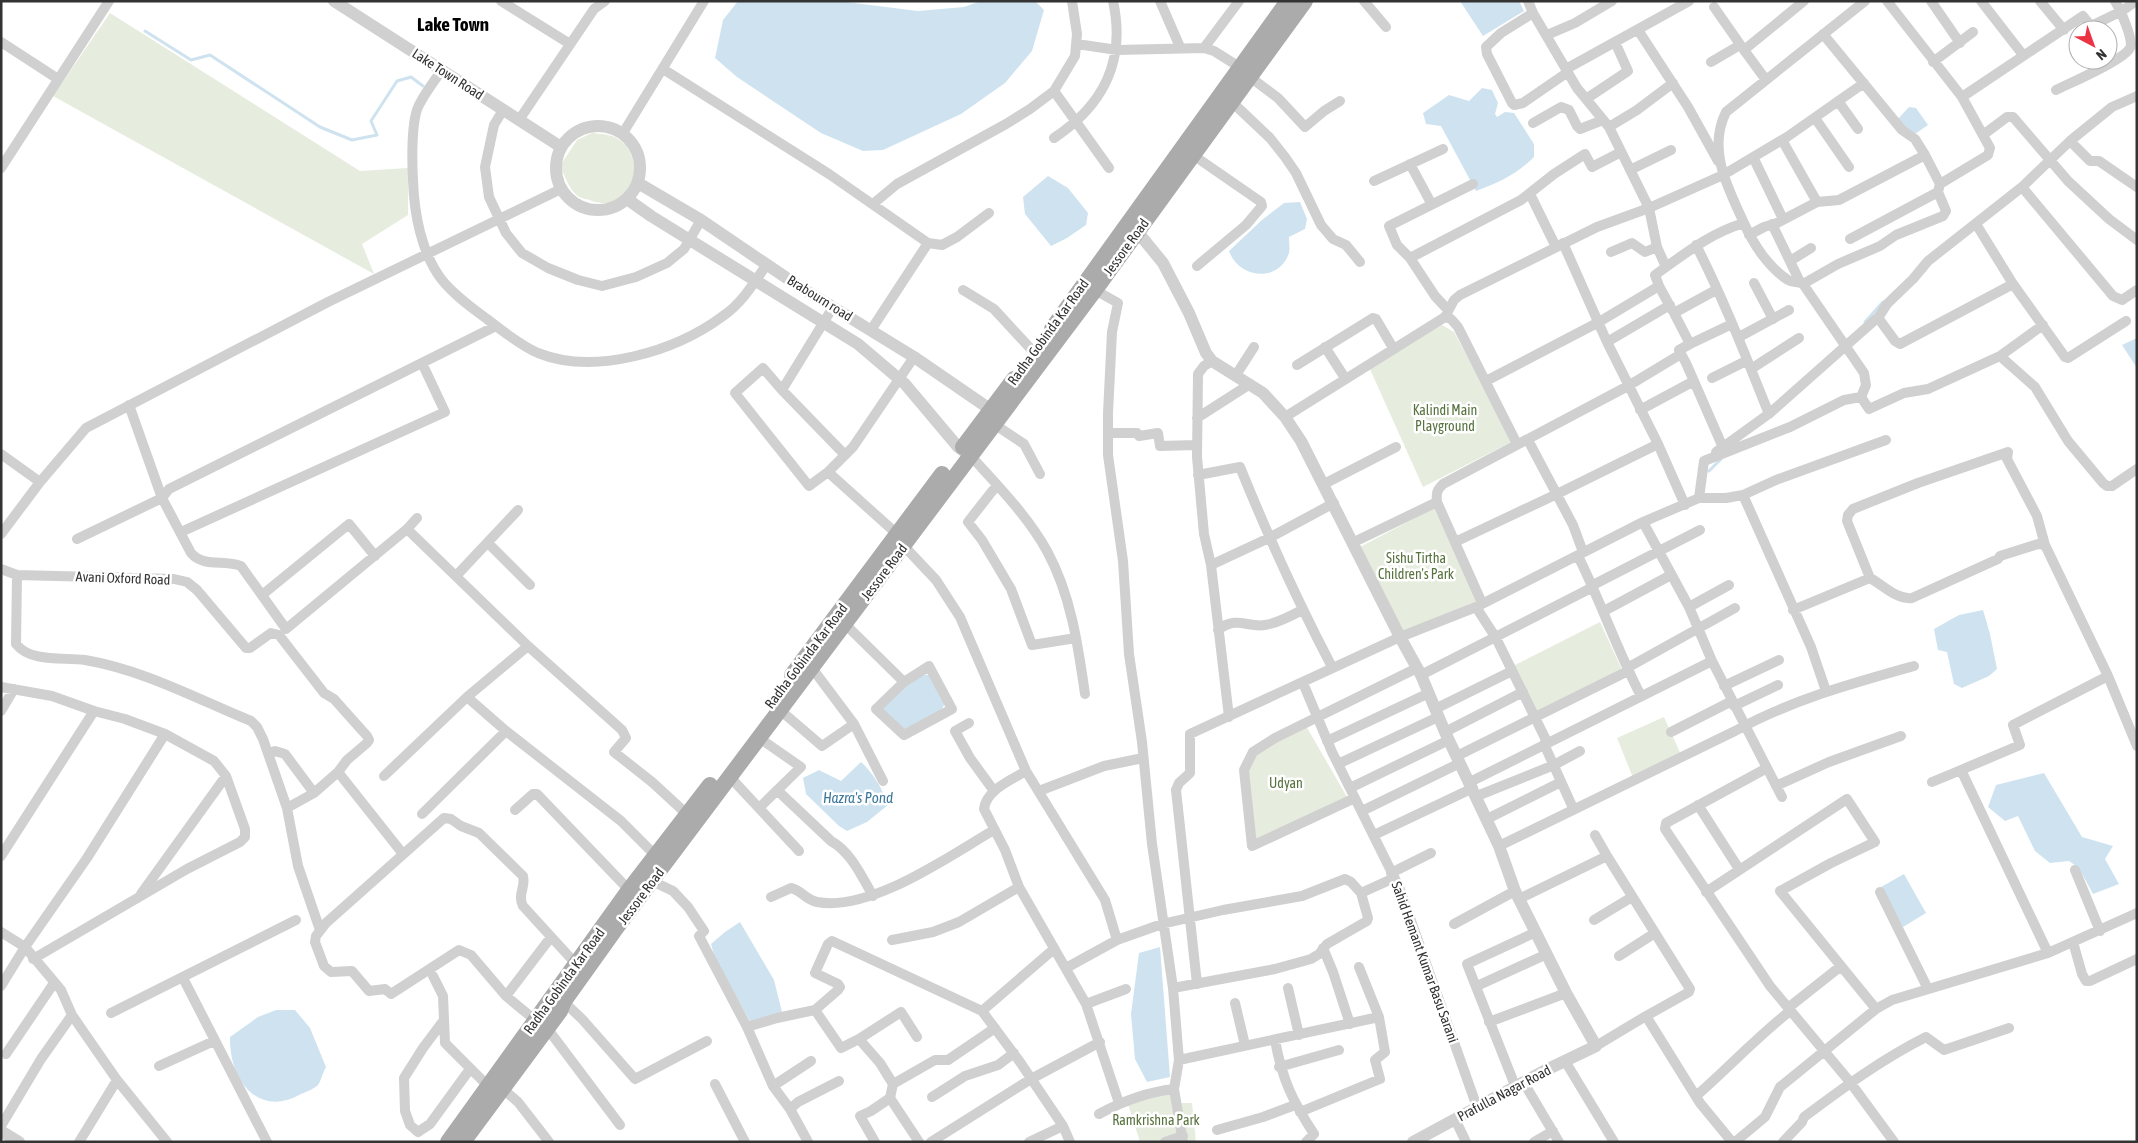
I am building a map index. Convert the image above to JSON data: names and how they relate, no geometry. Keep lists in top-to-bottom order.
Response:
{
  "streets": {
    "main road": ["Jessore Road", "Radha Gobinda Kar Road"],
    "street": [
      "Lake Town Road",
      "Brabourn road",
      "Avani Oxford Road",
      "Sahid Hemant Kumar Basu Sarani",
      "Prafulla Nagar Road"
    ]
  },
  "crossings": [
    ["Lake Town Road", "Brabourn road"],
    ["Jessore Road", "Brabourn road"],
    ["Jessore Road", "Radha Gobinda Kar Road"],
    ["Brabourn road", "Radha Gobinda Kar Road"],
    ["Sahid Hemant Kumar Basu Sarani", "Prafulla Nagar Road"]
  ],
  "districts": ["Lake Town"],
  "water": ["Hazra's Pond"],
  "parks": [
    "Kalindi Main Playground",
    "Sishu Tirtha Children's Park",
    "Udyan",
    "Ramkrishna Park"
  ],
  "north": "bottom right"
}
